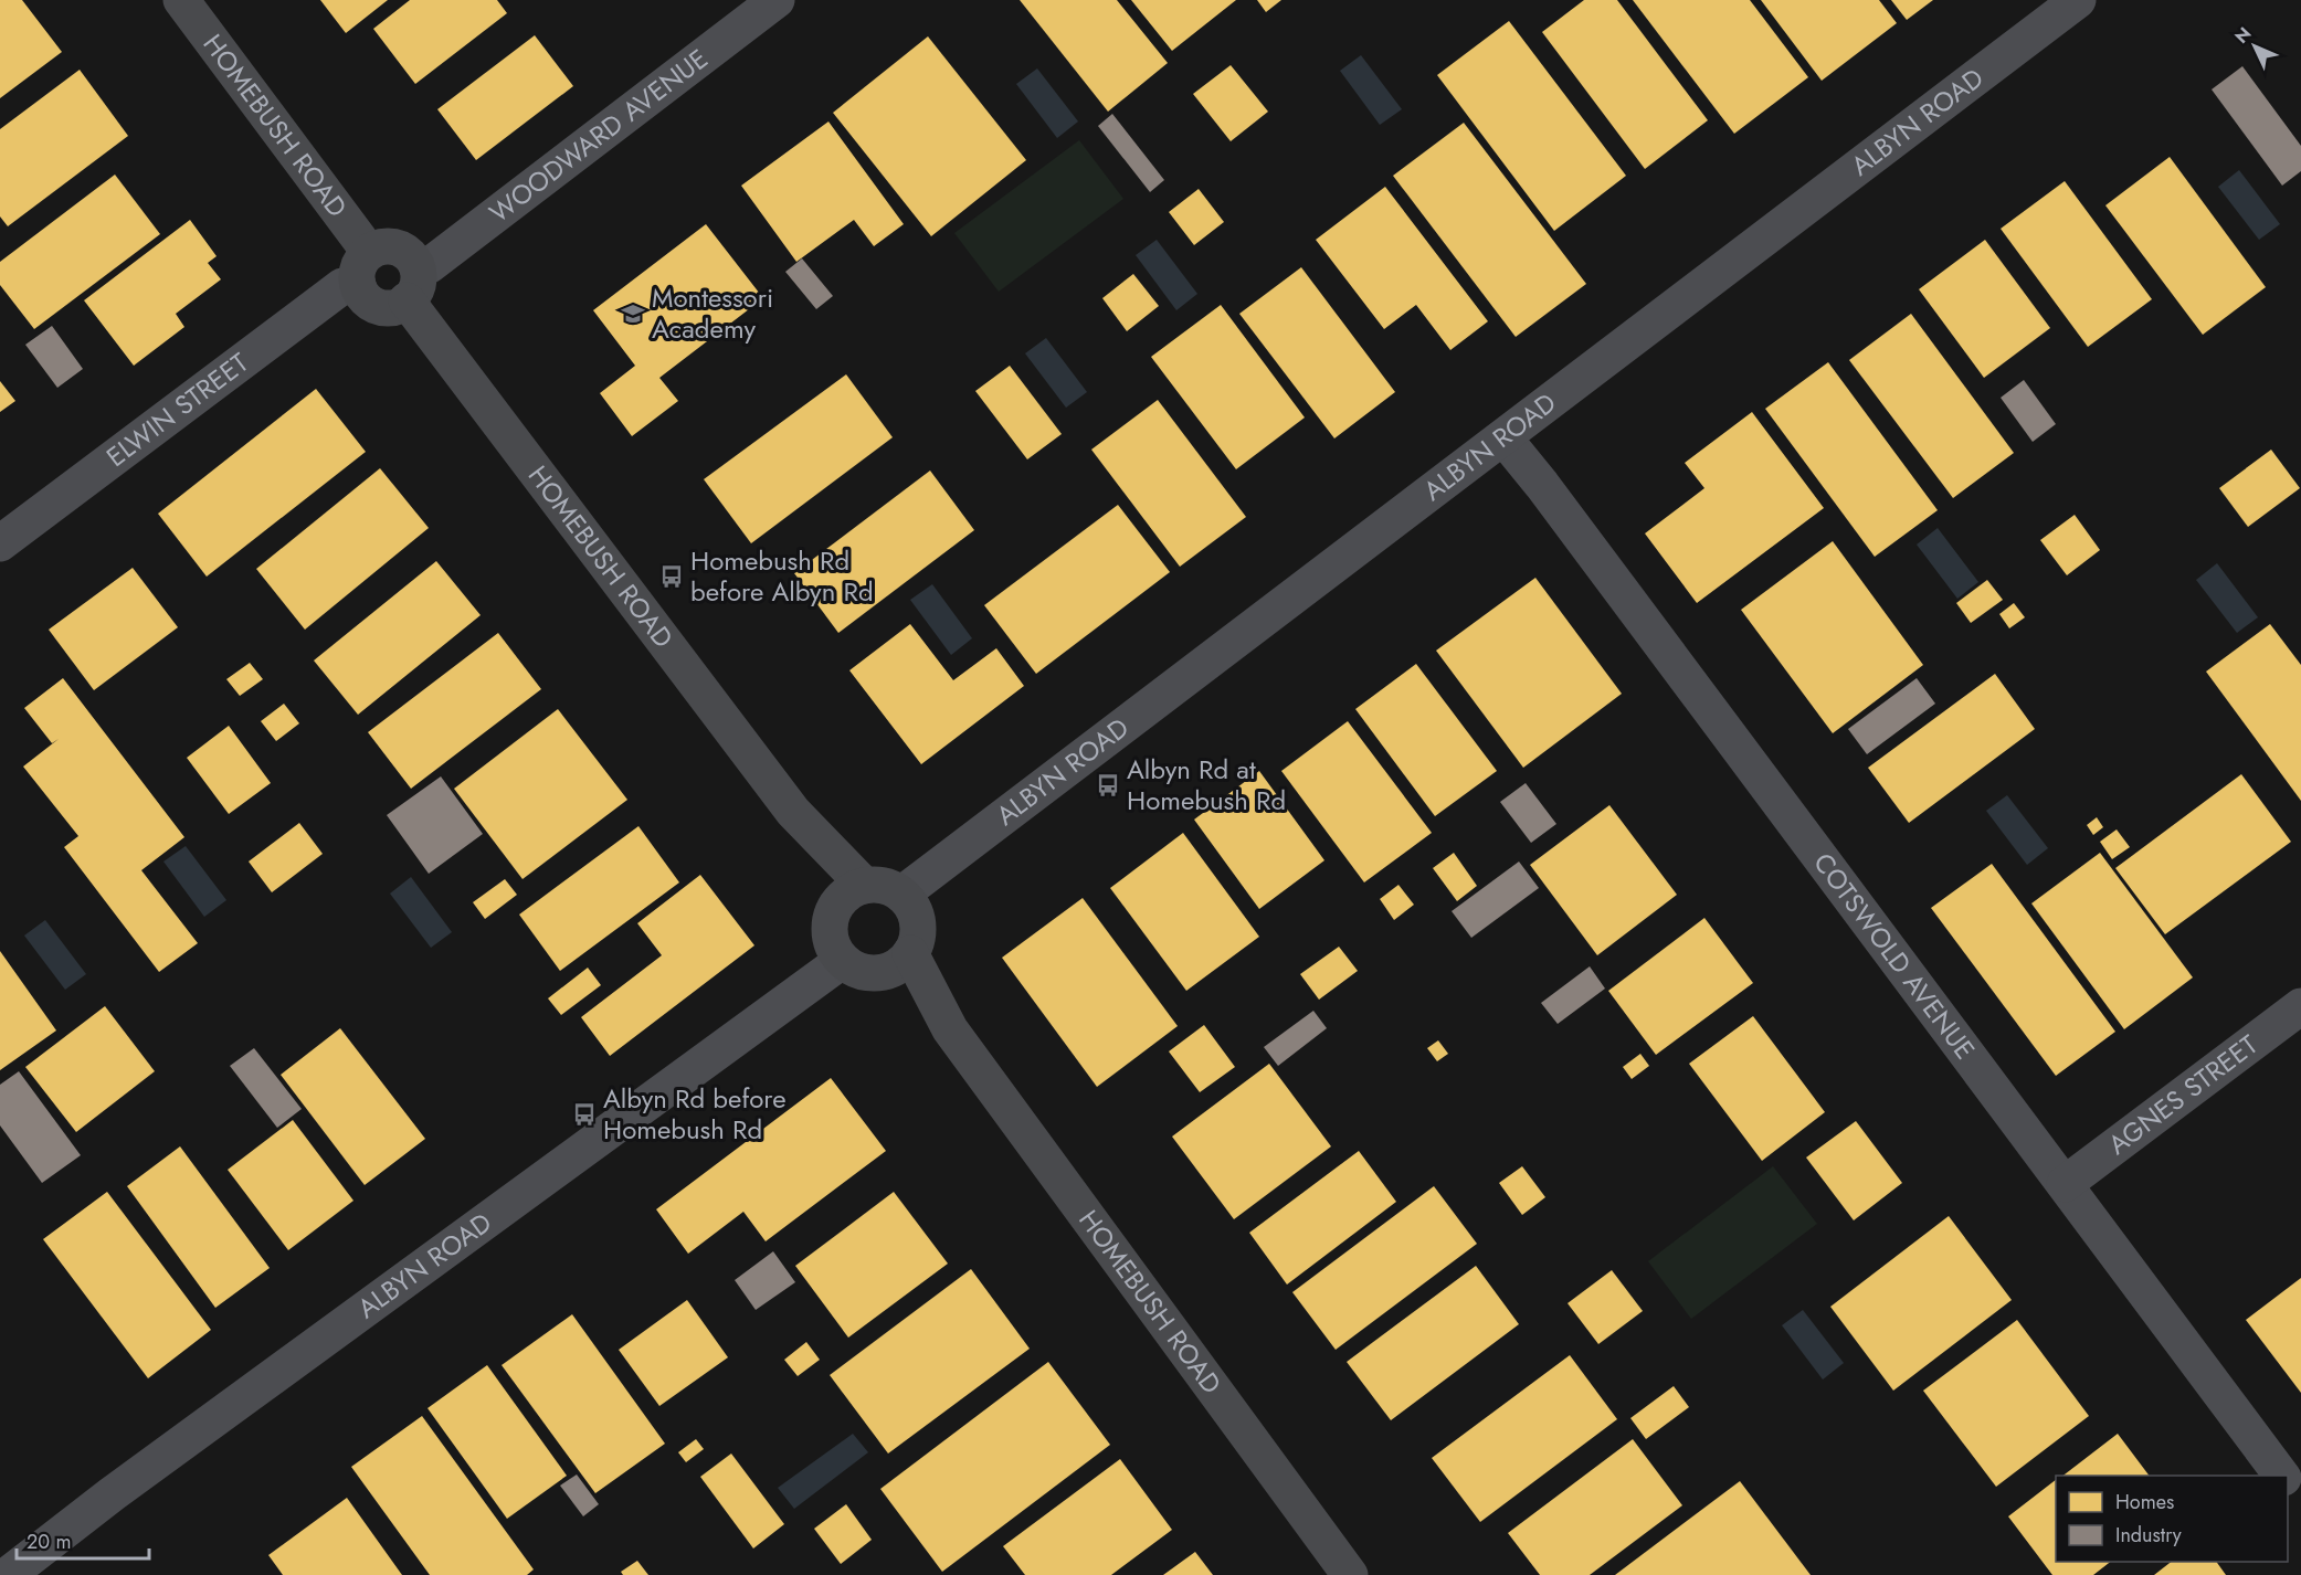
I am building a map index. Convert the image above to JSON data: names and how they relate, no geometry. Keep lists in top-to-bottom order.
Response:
{
  "streets": {
    "main road": ["HOMEBUSH ROAD"],
    "street": [
      "ALBYN ROAD",
      "WOODWARD AVENUE",
      "ELWIN STREET",
      "COTSWOLD AVENUE",
      "AGNES STREET"
    ]
  },
  "crossings": [
    ["ALBYN ROAD", "HOMEBUSH ROAD"],
    ["ALBYN ROAD", "COTSWOLD AVENUE"],
    ["HOMEBUSH ROAD", "WOODWARD AVENUE"],
    ["HOMEBUSH ROAD", "ELWIN STREET"],
    ["WOODWARD AVENUE", "ELWIN STREET"],
    ["COTSWOLD AVENUE", "AGNES STREET"]
  ],
  "places": {
    "school or university": ["Montessori Academy"],
    "bus stop": ["Homebush Rd before Albyn Rd", "Albyn Rd at Homebush Rd", "Albyn Rd before Homebush Rd"]
  },
  "legend": ["Homes", "Industry"],
  "scale_bar": "20 m",
  "north": "top left"
}
